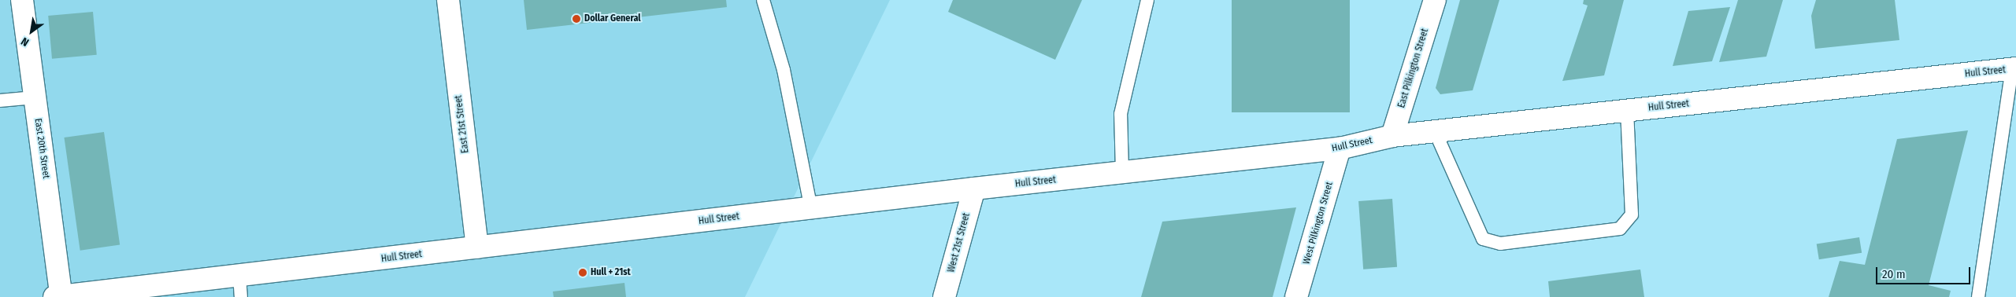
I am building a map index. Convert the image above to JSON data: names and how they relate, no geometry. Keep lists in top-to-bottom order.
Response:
{
  "streets": {
    "main road": [
      "East Pilkington Street",
      "Hull Street",
      "East 21st Street",
      "East 20th Street",
      "West Pilkington Street",
      "West 21st Street"
    ]
  },
  "crossings": [
    ["East Pilkington Street", "Hull Street"],
    ["Hull Street", "East 21st Street"],
    ["Hull Street", "East 20th Street"],
    ["Hull Street", "West Pilkington Street"],
    ["Hull Street", "West 21st Street"]
  ],
  "places": ["Dollar General", "Hull + 21st"],
  "scale_bar": "20 m",
  "north": "bottom left"
}
